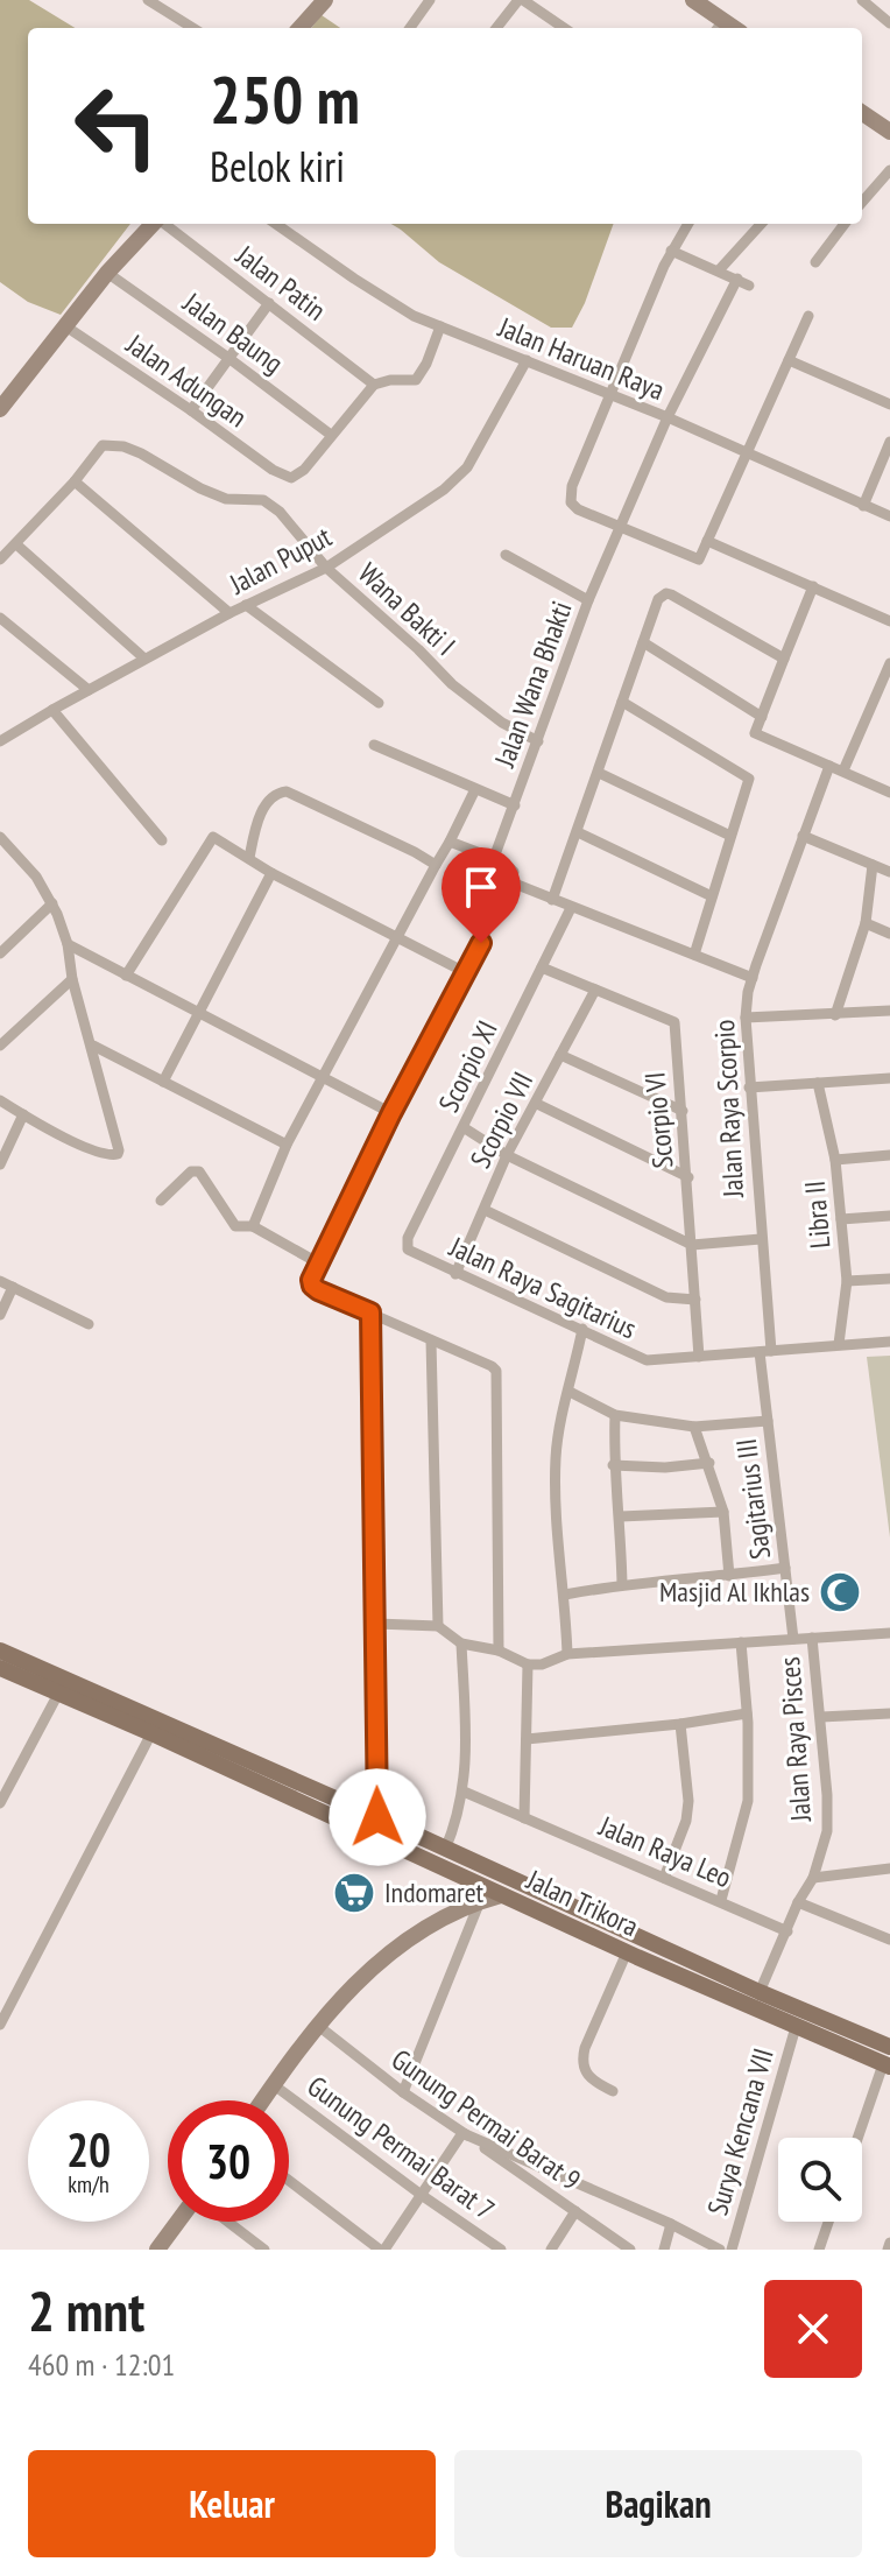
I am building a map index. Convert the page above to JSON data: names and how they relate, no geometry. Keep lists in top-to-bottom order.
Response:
{
  "streets": {
    "main road": ["Jalan Trikora"],
    "street": [
      "Jalan Patin",
      "Jalan Baung",
      "Jalan Haruan Raya",
      "Jalan Adungan",
      "Jalan Puput",
      "Wana Bakti I",
      "Jalan Wana Bhakti",
      "Scorpio XI",
      "Jalan Raya Scorpio",
      "Scorpio VII",
      "Scorpio VI",
      "Libra II",
      "Jalan Raya Sagitarius",
      "Sagitarius III",
      "Jalan Raya Pisces",
      "Jalan Raya Leo",
      "Gunung Permai Barat 9",
      "Surya Kencana VII",
      "Gunung Permai Barat 7"
    ]
  },
  "crossings": [
    ["Jalan Baung", "Jalan Adungan"],
    ["Jalan Haruan Raya", "Jalan Puput"],
    ["Jalan Haruan Raya", "Jalan Wana Bhakti"],
    ["Jalan Puput", "Wana Bakti I"],
    ["Wana Bakti I", "Jalan Wana Bhakti"],
    ["Scorpio XI", "Scorpio VI"],
    ["Scorpio XI", "Jalan Raya Sagitarius"],
    ["Jalan Raya Scorpio", "Jalan Raya Sagitarius"],
    ["Jalan Raya Scorpio", "Sagitarius III"],
    ["Scorpio VII", "Scorpio VI"],
    ["Scorpio VII", "Jalan Raya Sagitarius"],
    ["Scorpio VI", "Jalan Raya Sagitarius"],
    ["Libra II", "Jalan Raya Sagitarius"],
    ["Jalan Raya Sagitarius", "Sagitarius III"],
    ["Jalan Raya Pisces", "Jalan Raya Leo"],
    ["Jalan Raya Pisces", "Jalan Trikora"],
    ["Jalan Trikora", "Surya Kencana VII"]
  ],
  "places": {
    "mosque": ["Masjid Al Ikhlas"],
    "supermarket": ["Indomaret"]
  },
  "page": {
    "turn": ["250 m", "Belok kiri"],
    "speed": "20 km/h",
    "limit": "30",
    "heading": ["2 mnt", "460 m · 12:01"],
    "buttons": ["Keluar", "Bagikan"]
  }
}
